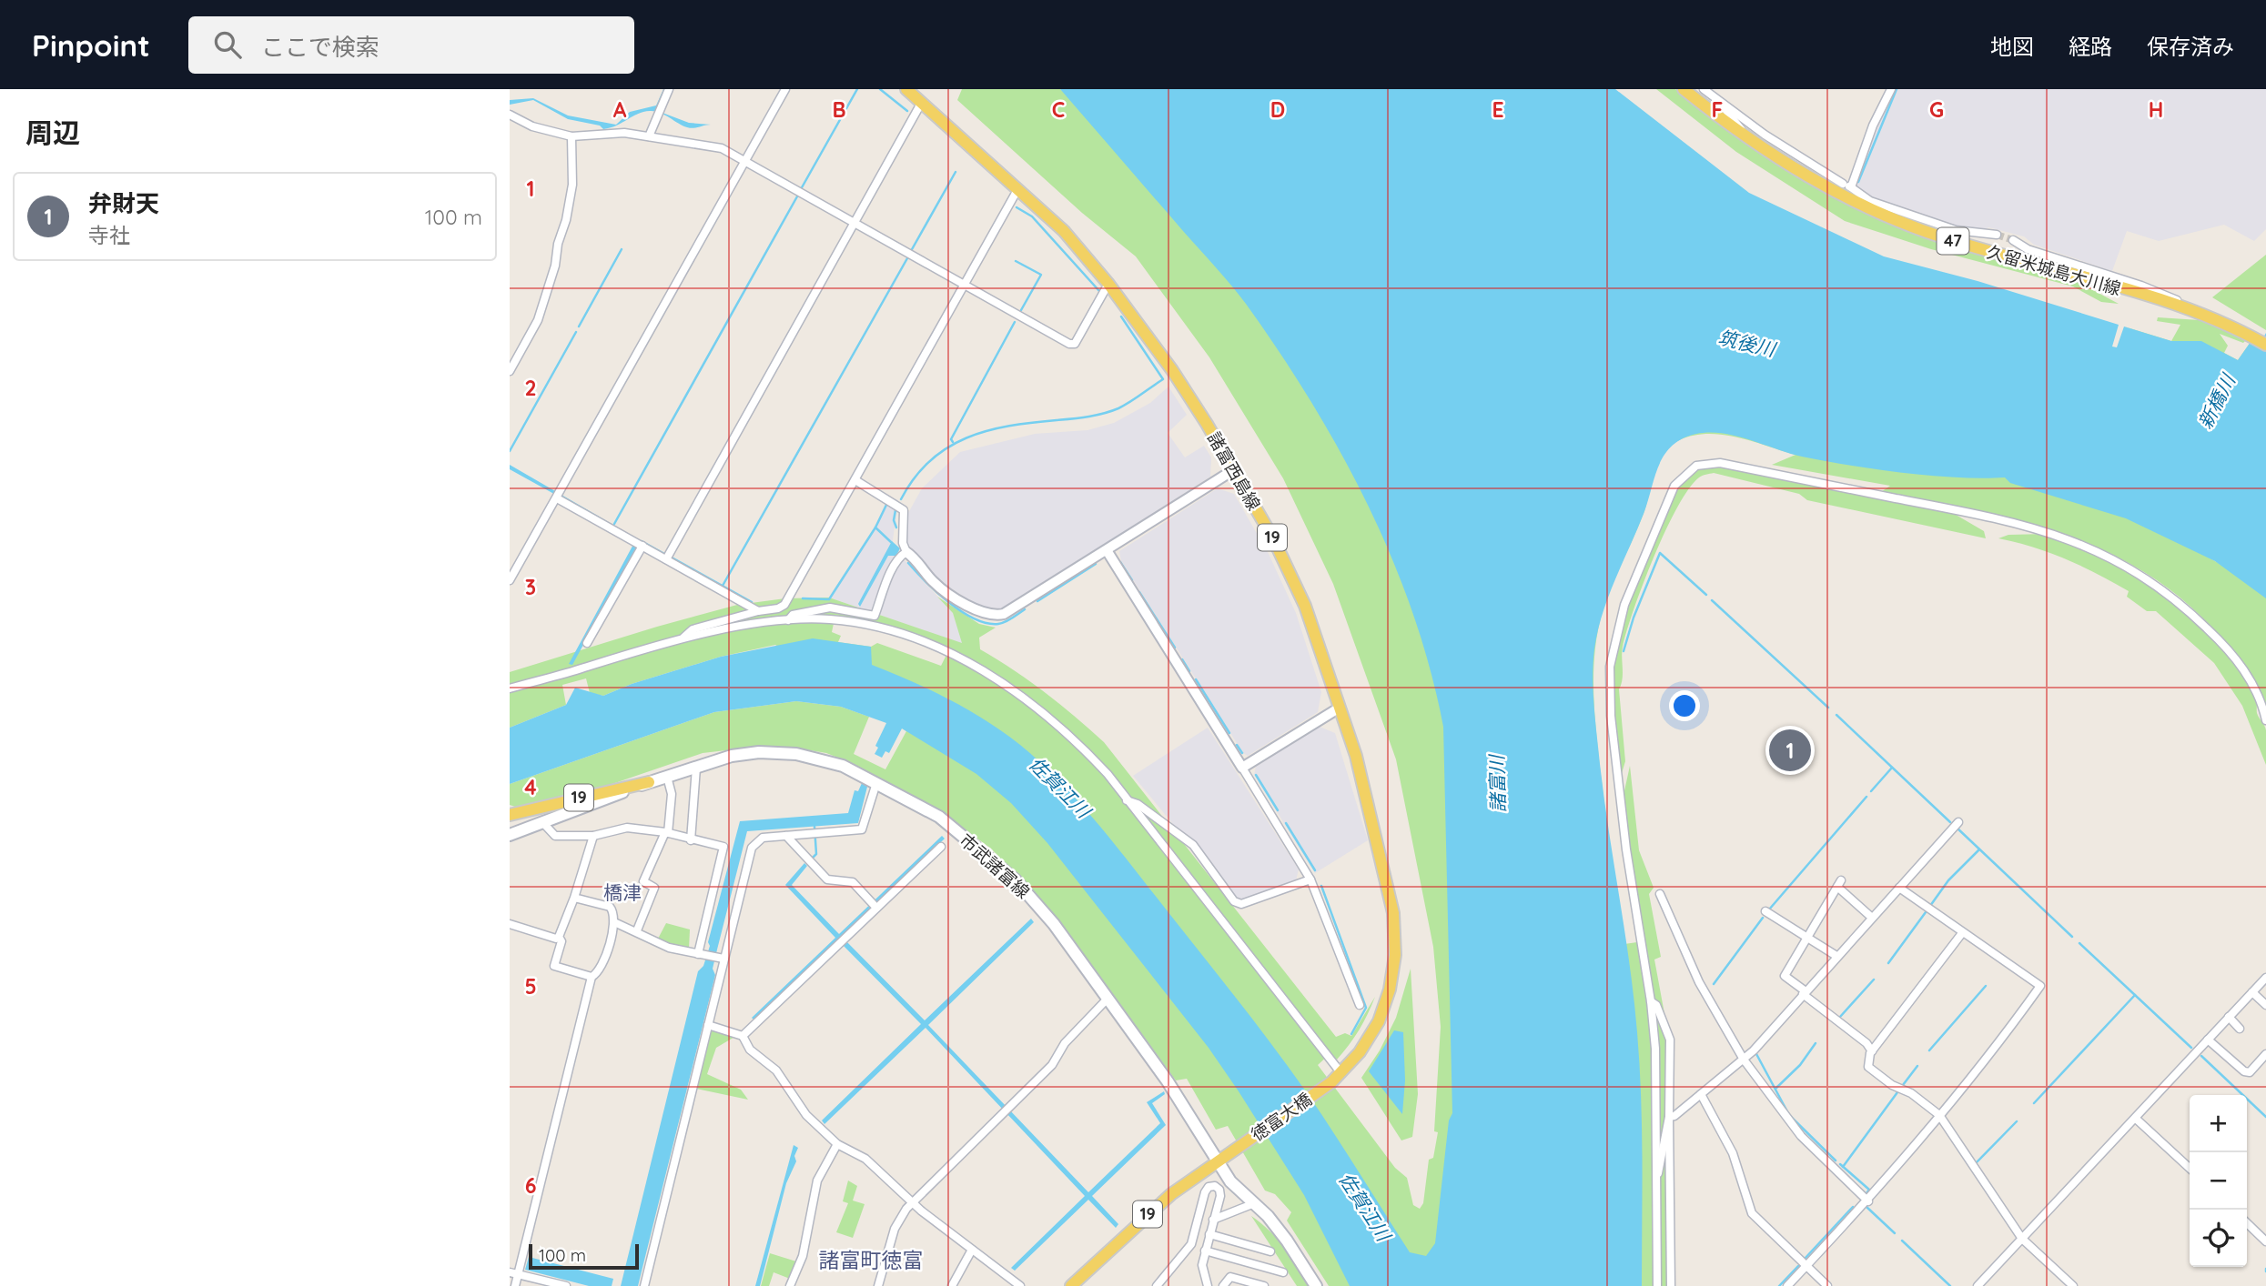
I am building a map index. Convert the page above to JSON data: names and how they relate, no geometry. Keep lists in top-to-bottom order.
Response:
{
  "streets": {
    "main road": [
      "47",
      "久留米城島大川線",
      "諸富西島線",
      "19",
      "市武諸富線",
      "徳富大橋"
    ]
  },
  "crossings": [
    ["諸富西島線", "徳富大橋"],
    ["19", "市武諸富線"],
    ["19", "徳富大橋"],
    ["市武諸富線", "徳富大橋"]
  ],
  "districts": ["橋津", "諸富町徳富"],
  "water": [
    "筑後川",
    "新橋川",
    "諸富川",
    "佐賀江川"
  ],
  "scale_bar": "100 m",
  "page": {
    "header": "Pinpoint",
    "search": "ここで検索",
    "nav": ["地図", "経路", "保存済み"],
    "heading": "周辺",
    "list": [
      {
        "mark": "1",
        "name": "弁財天",
        "note": "寺社",
        "value": "100 m"
      }
    ],
    "pins": "1",
    "map_buttons": ["+", "−"],
    "scale": "100 m"
  },
  "grid": {
    "columns": [
      "A",
      "B",
      "C",
      "D",
      "E",
      "F",
      "G",
      "H"
    ],
    "rows": [
      "1",
      "2",
      "3",
      "4",
      "5",
      "6"
    ]
  }
}
